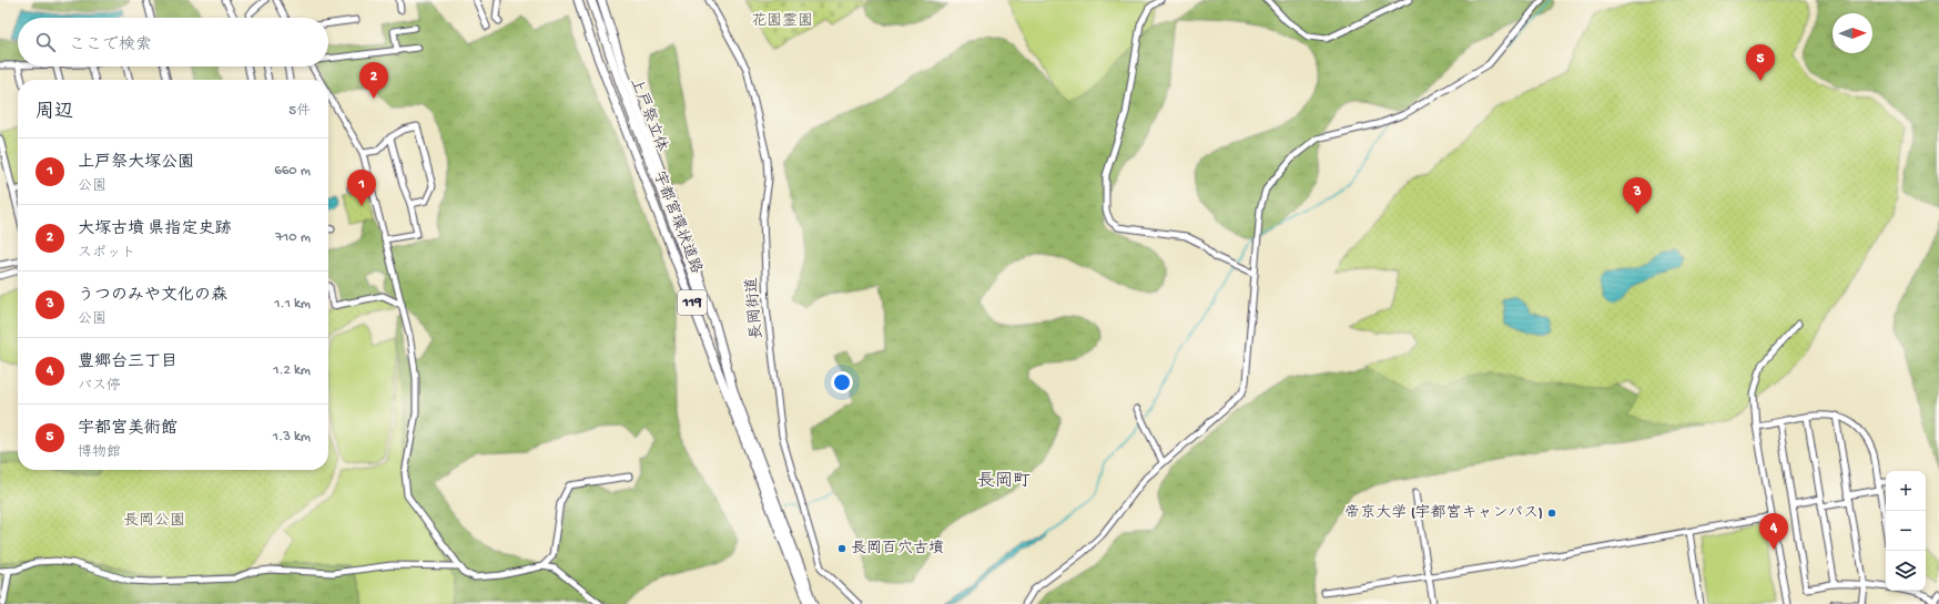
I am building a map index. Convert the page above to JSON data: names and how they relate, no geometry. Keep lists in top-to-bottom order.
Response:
{
  "streets": {
    "highway": ["上戸祭立体", "宇都宮環状道路", "119"],
    "street": ["長岡街道"]
  },
  "crossings": [
    ["上戸祭立体", "宇都宮環状道路"]
  ],
  "districts": ["長岡町"],
  "parks": ["花園霊園", "長岡公園"],
  "places": ["帝京大学 (宇都宮キャンパス)", "長岡百穴古墳"],
  "north": "right",
  "page": {
    "search": "ここで検索",
    "pins": [
      "5",
      "2",
      "1",
      "3",
      "4"
    ],
    "heading": ["周辺", "5件"],
    "list": [
      {
        "mark": "1",
        "name": "上戸祭大塚公園",
        "note": "公園",
        "value": "660 m"
      },
      {
        "mark": "2",
        "name": "大塚古墳 県指定史跡",
        "note": "スポット",
        "value": "710 m"
      },
      {
        "mark": "3",
        "name": "うつのみや文化の森",
        "note": "公園",
        "value": "1.1 km"
      },
      {
        "mark": "4",
        "name": "豊郷台三丁目",
        "note": "バス停",
        "value": "1.2 km"
      },
      {
        "mark": "5",
        "name": "宇都宮美術館",
        "note": "博物館",
        "value": "1.3 km"
      }
    ],
    "map_buttons": ["+", "−"]
  }
}
